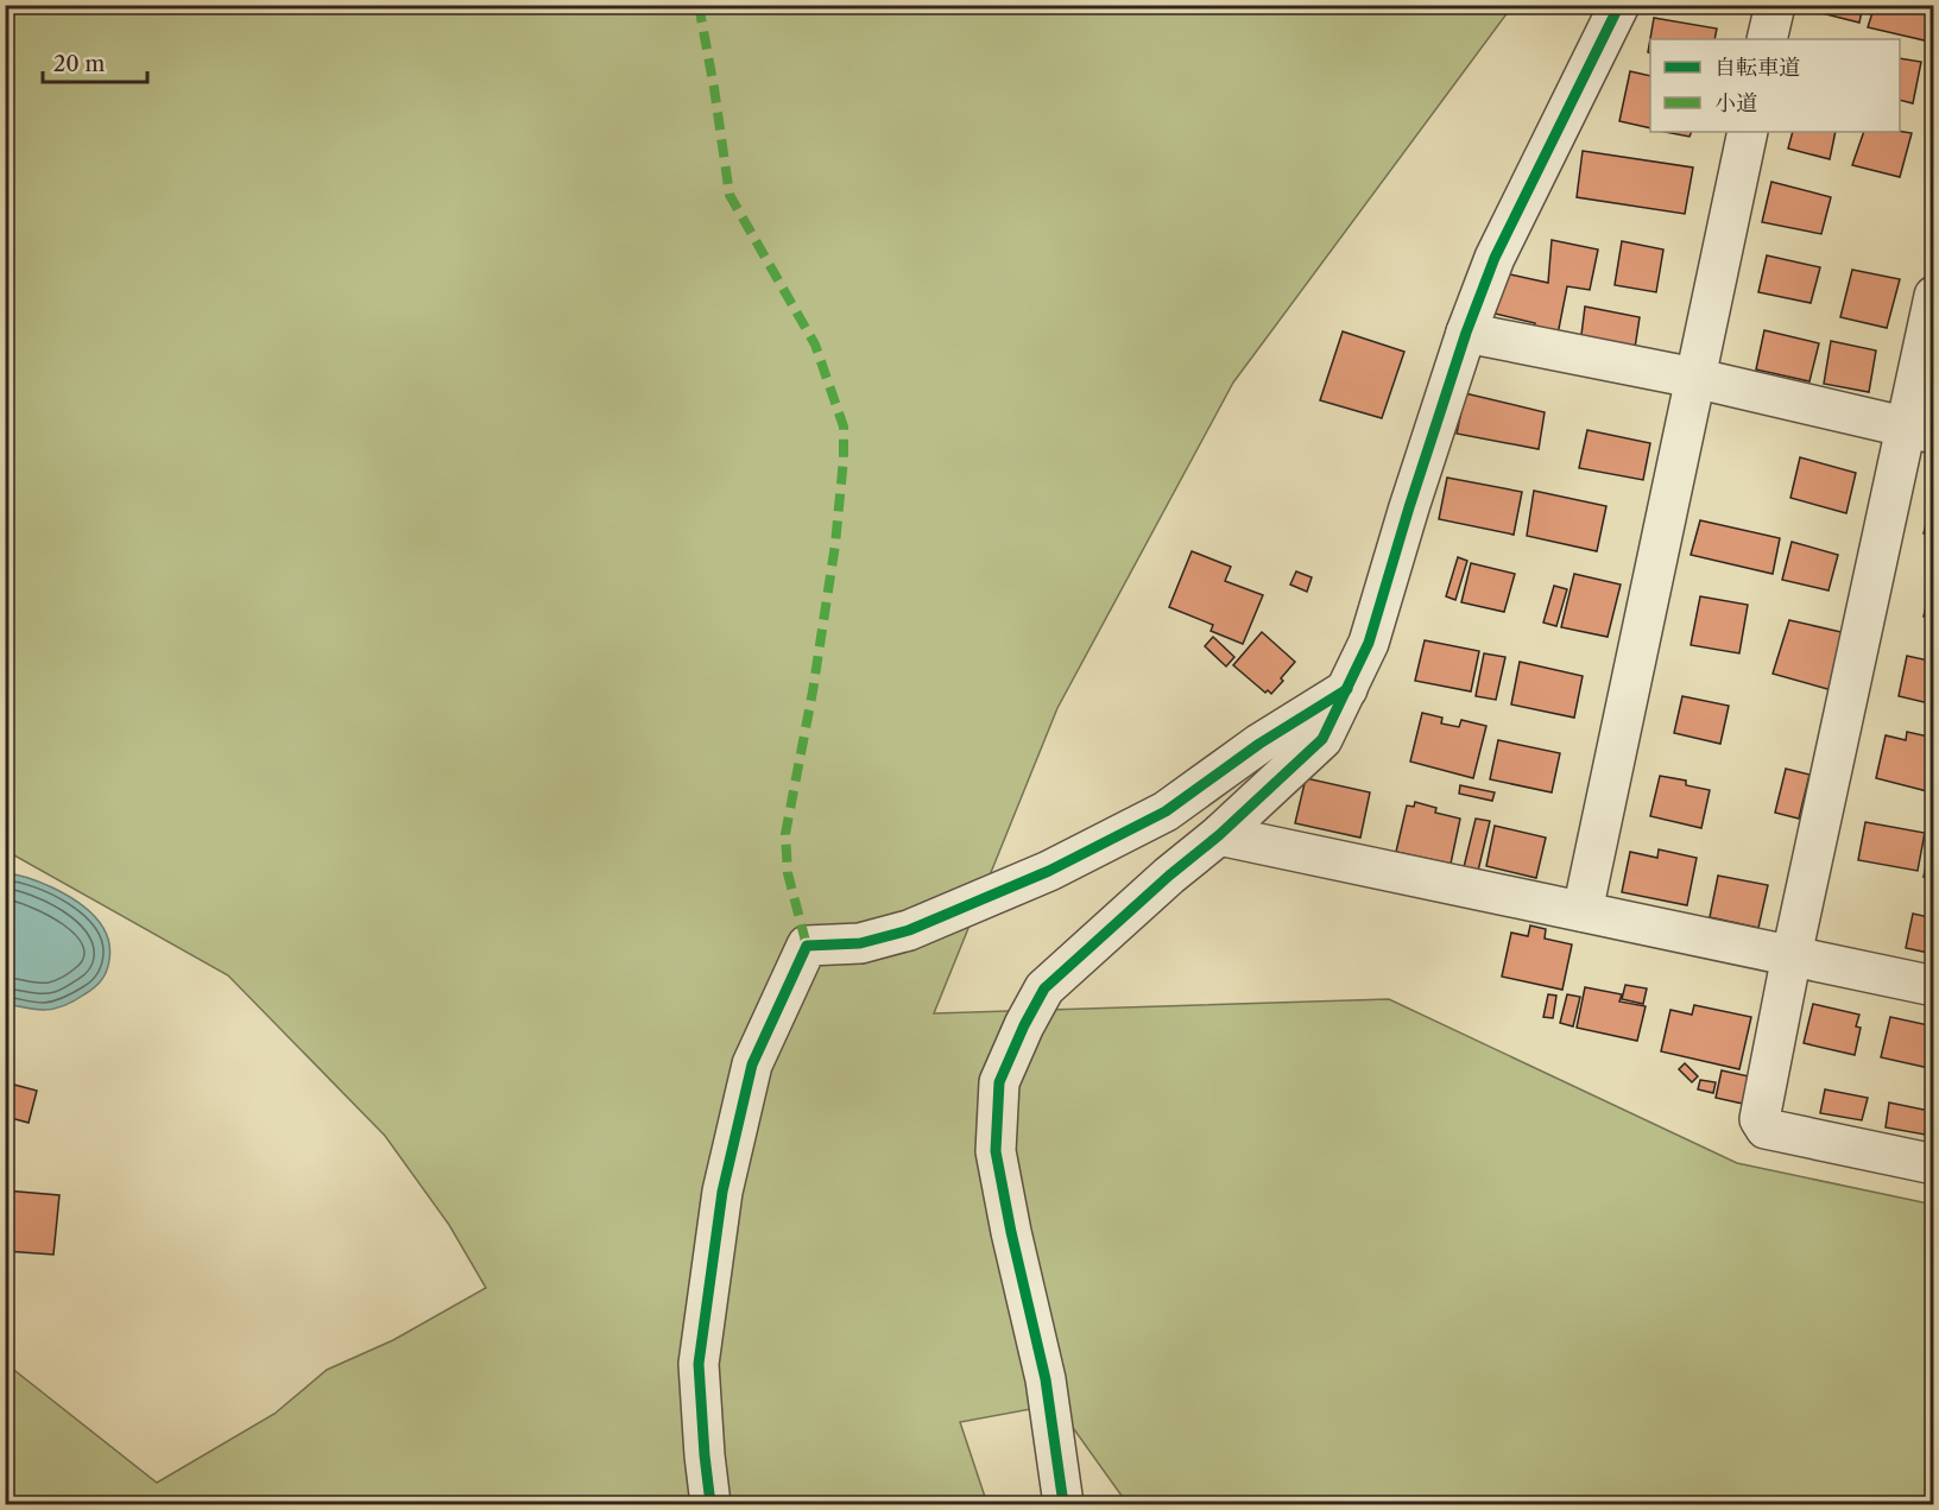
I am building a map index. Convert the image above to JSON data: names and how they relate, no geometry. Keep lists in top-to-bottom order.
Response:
{
  "legend": ["自転車道", "小道"],
  "scale_bar": "20 m"
}
